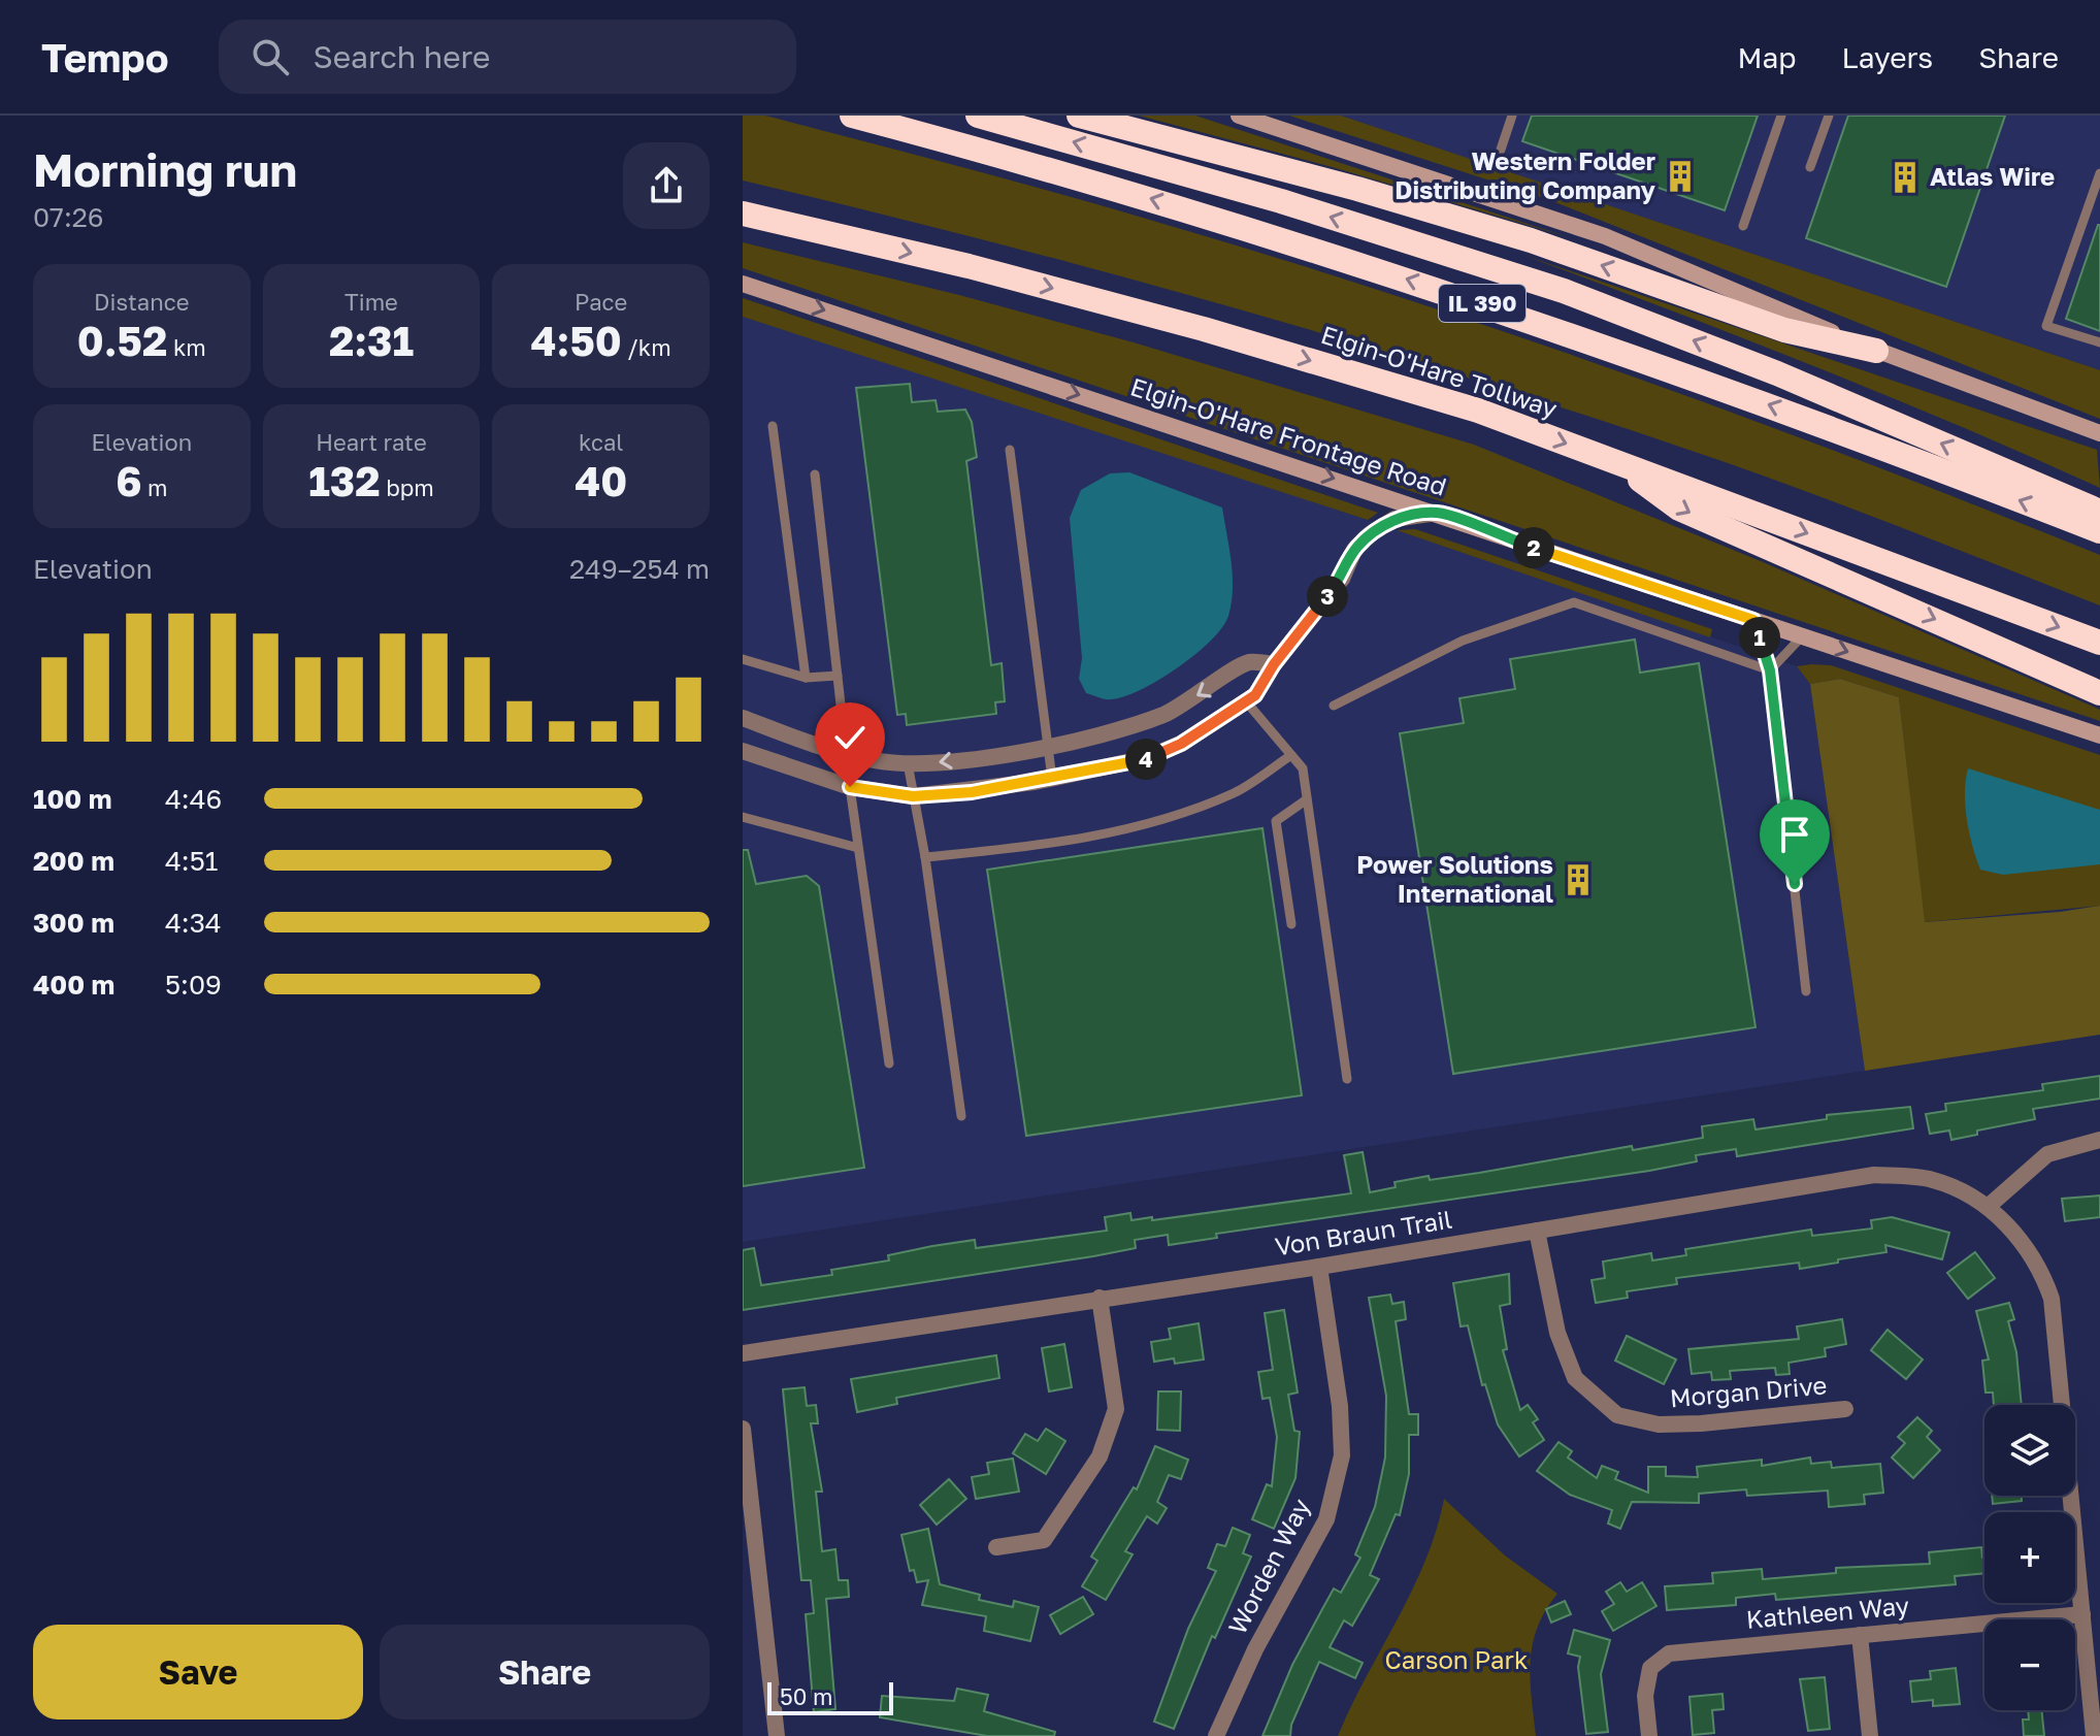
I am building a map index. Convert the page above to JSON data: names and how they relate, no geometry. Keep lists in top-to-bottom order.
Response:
{
  "streets": {
    "highway": ["IL 390", "Elgin-O'Hare Tollway"],
    "main road": ["Elgin-O'Hare Frontage Road"],
    "street": [
      "Von Braun Trail",
      "Morgan Drive",
      "Worden Way",
      "Kathleen Way"
    ]
  },
  "crossings": [
    ["Von Braun Trail", "Morgan Drive"],
    ["Von Braun Trail", "Worden Way"],
    ["Von Braun Trail", "Kathleen Way"]
  ],
  "one_way": ["Elgin-O'Hare Frontage Road"],
  "parks": ["Carson Park"],
  "places": {
    "building": ["Western Folder Distributing Company", "Atlas Wire", "Power Solutions International"]
  },
  "scale_bar": "50 m",
  "page": {
    "header": "Tempo",
    "search": "Search here",
    "nav": ["Map", "Layers", "Share"],
    "heading": ["Morning run", "07:26"],
    "stats": [
      ["Distance", "0.52 km"],
      ["Time", "2:31"],
      ["Pace", "4:50 /km"],
      ["Elevation", "6 m"],
      ["Heart rate", "132 bpm"],
      ["kcal", "40"]
    ],
    "pins": [
      "2",
      "3",
      "1",
      "4"
    ],
    "chart": ["Elevation", "249–254 m"],
    "list": [
      {
        "name": "100 m",
        "note": "4:46"
      },
      {
        "name": "200 m",
        "note": "4:51"
      },
      {
        "name": "300 m",
        "note": "4:34"
      },
      {
        "name": "400 m",
        "note": "5:09"
      }
    ],
    "map_buttons": ["+", "−"],
    "buttons": ["Save", "Share"],
    "scale": "50 m"
  }
}
